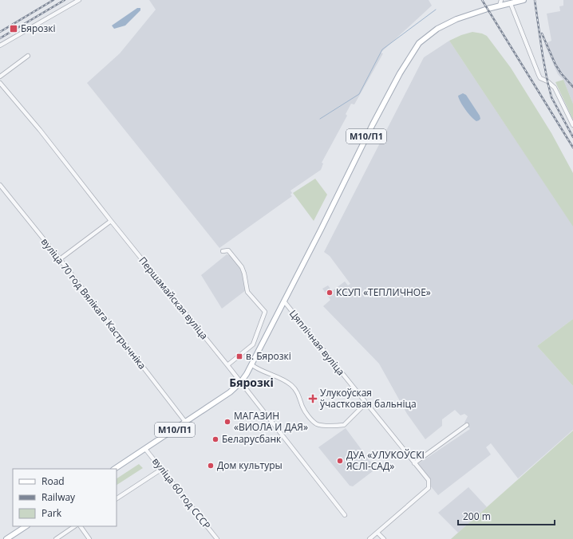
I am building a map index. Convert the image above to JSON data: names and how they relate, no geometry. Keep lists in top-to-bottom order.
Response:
{
  "streets": {
    "main road": ["М10/П1"],
    "street": [
      "Першамайская вуліца",
      "вуліца 70 год Вялікага Кастрычніка",
      "Цяплічная вуліца",
      "вуліца 60 год СССР"
    ]
  },
  "crossings": [
    ["М10/П1", "Першамайская вуліца"],
    ["М10/П1", "вуліца 70 год Вялікага Кастрычніка"],
    ["М10/П1", "Цяплічная вуліца"],
    ["М10/П1", "вуліца 60 год СССР"]
  ],
  "districts": ["Бярозкі"],
  "places": {
    "transit": ["Бярозкі", "в. Бярозкі"],
    "other": [
      "КСУП «ТЕПЛИЧНОЕ»",
      "МАГАЗИН «ВИОЛА И ДАЯ»",
      "Беларусбанк",
      "ДУА «УЛУКОЎСКІ ЯСЛІ-САД»",
      "Дом культуры"
    ],
    "health": ["Улукоўская ўчастковая бальніца"]
  },
  "legend": ["Road", "Railway", "Park"],
  "scale_bar": "200 m"
}
